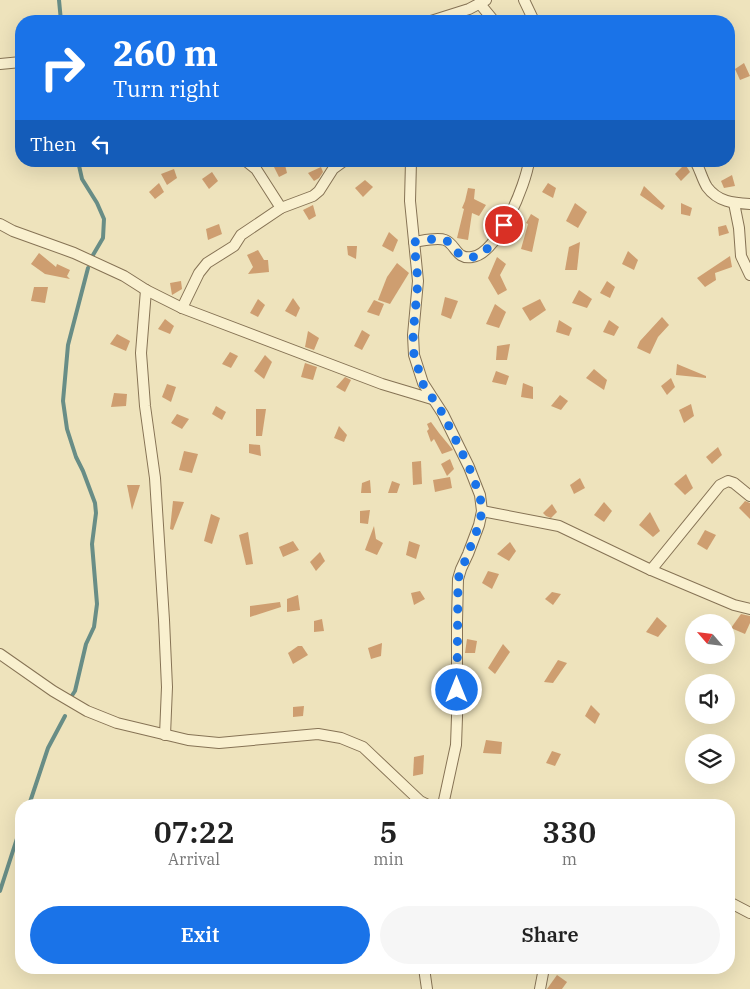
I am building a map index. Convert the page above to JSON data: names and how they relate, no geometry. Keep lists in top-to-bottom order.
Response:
{
  "north": "top left",
  "page": {
    "turn": ["260 m", "Turn right"],
    "then": "Then",
    "eta": [
      "07:22",
      "Arrival",
      "5",
      "min",
      "330",
      "m"
    ],
    "buttons": ["Exit", "Share"]
  }
}
